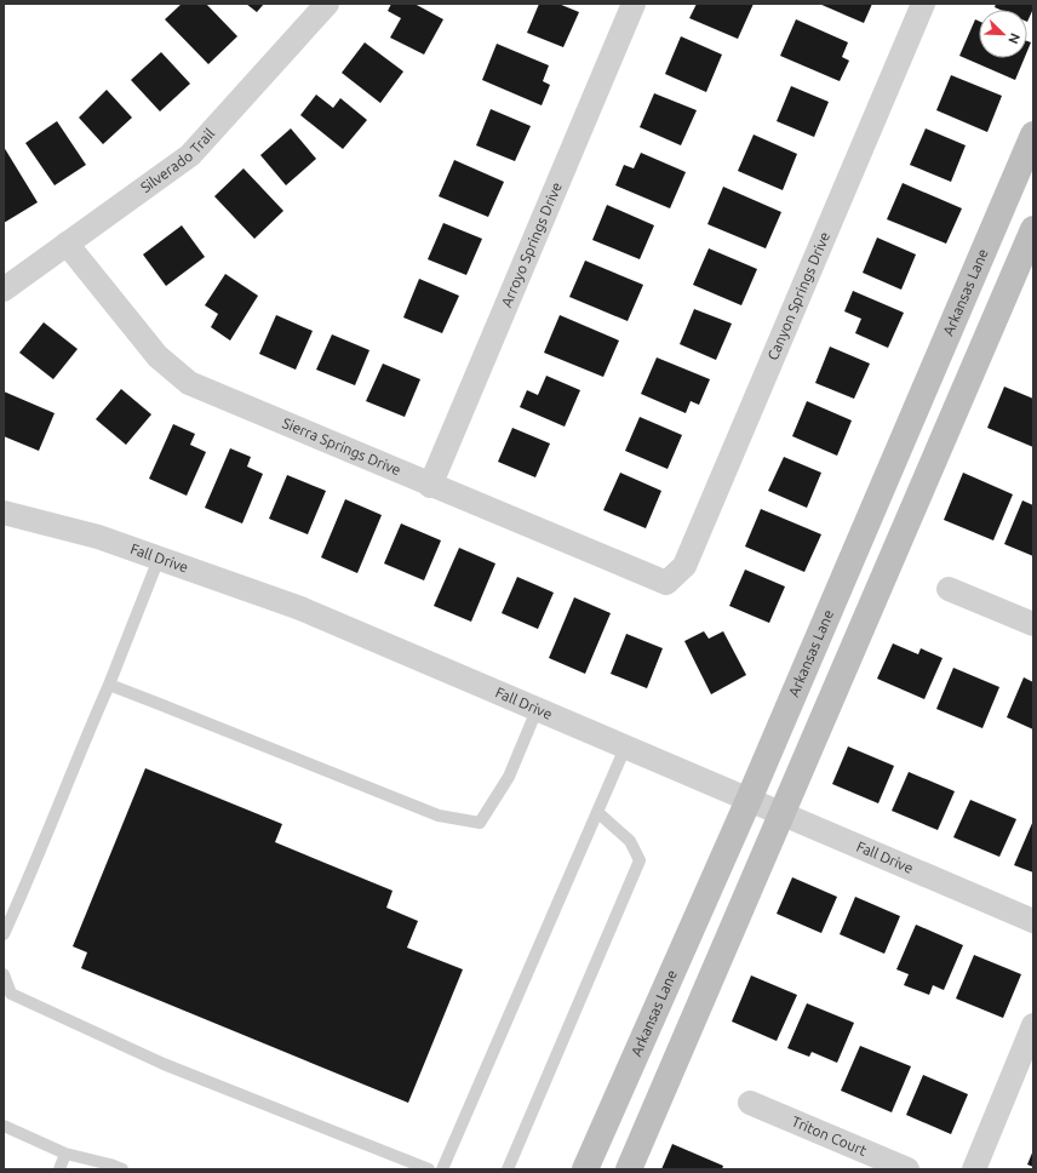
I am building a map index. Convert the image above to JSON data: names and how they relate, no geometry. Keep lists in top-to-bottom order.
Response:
{
  "streets": {
    "main road": ["Arkansas Lane"],
    "street": [
      "Silverado Trail",
      "Arroyo Springs Drive",
      "Canyon Springs Drive",
      "Sierra Springs Drive",
      "Fall Drive",
      "Triton Court"
    ]
  },
  "crossings": [
    ["Silverado Trail", "Sierra Springs Drive"],
    ["Arroyo Springs Drive", "Sierra Springs Drive"],
    ["Arkansas Lane", "Fall Drive"],
    ["Canyon Springs Drive", "Sierra Springs Drive"]
  ],
  "north": "bottom right"
}
